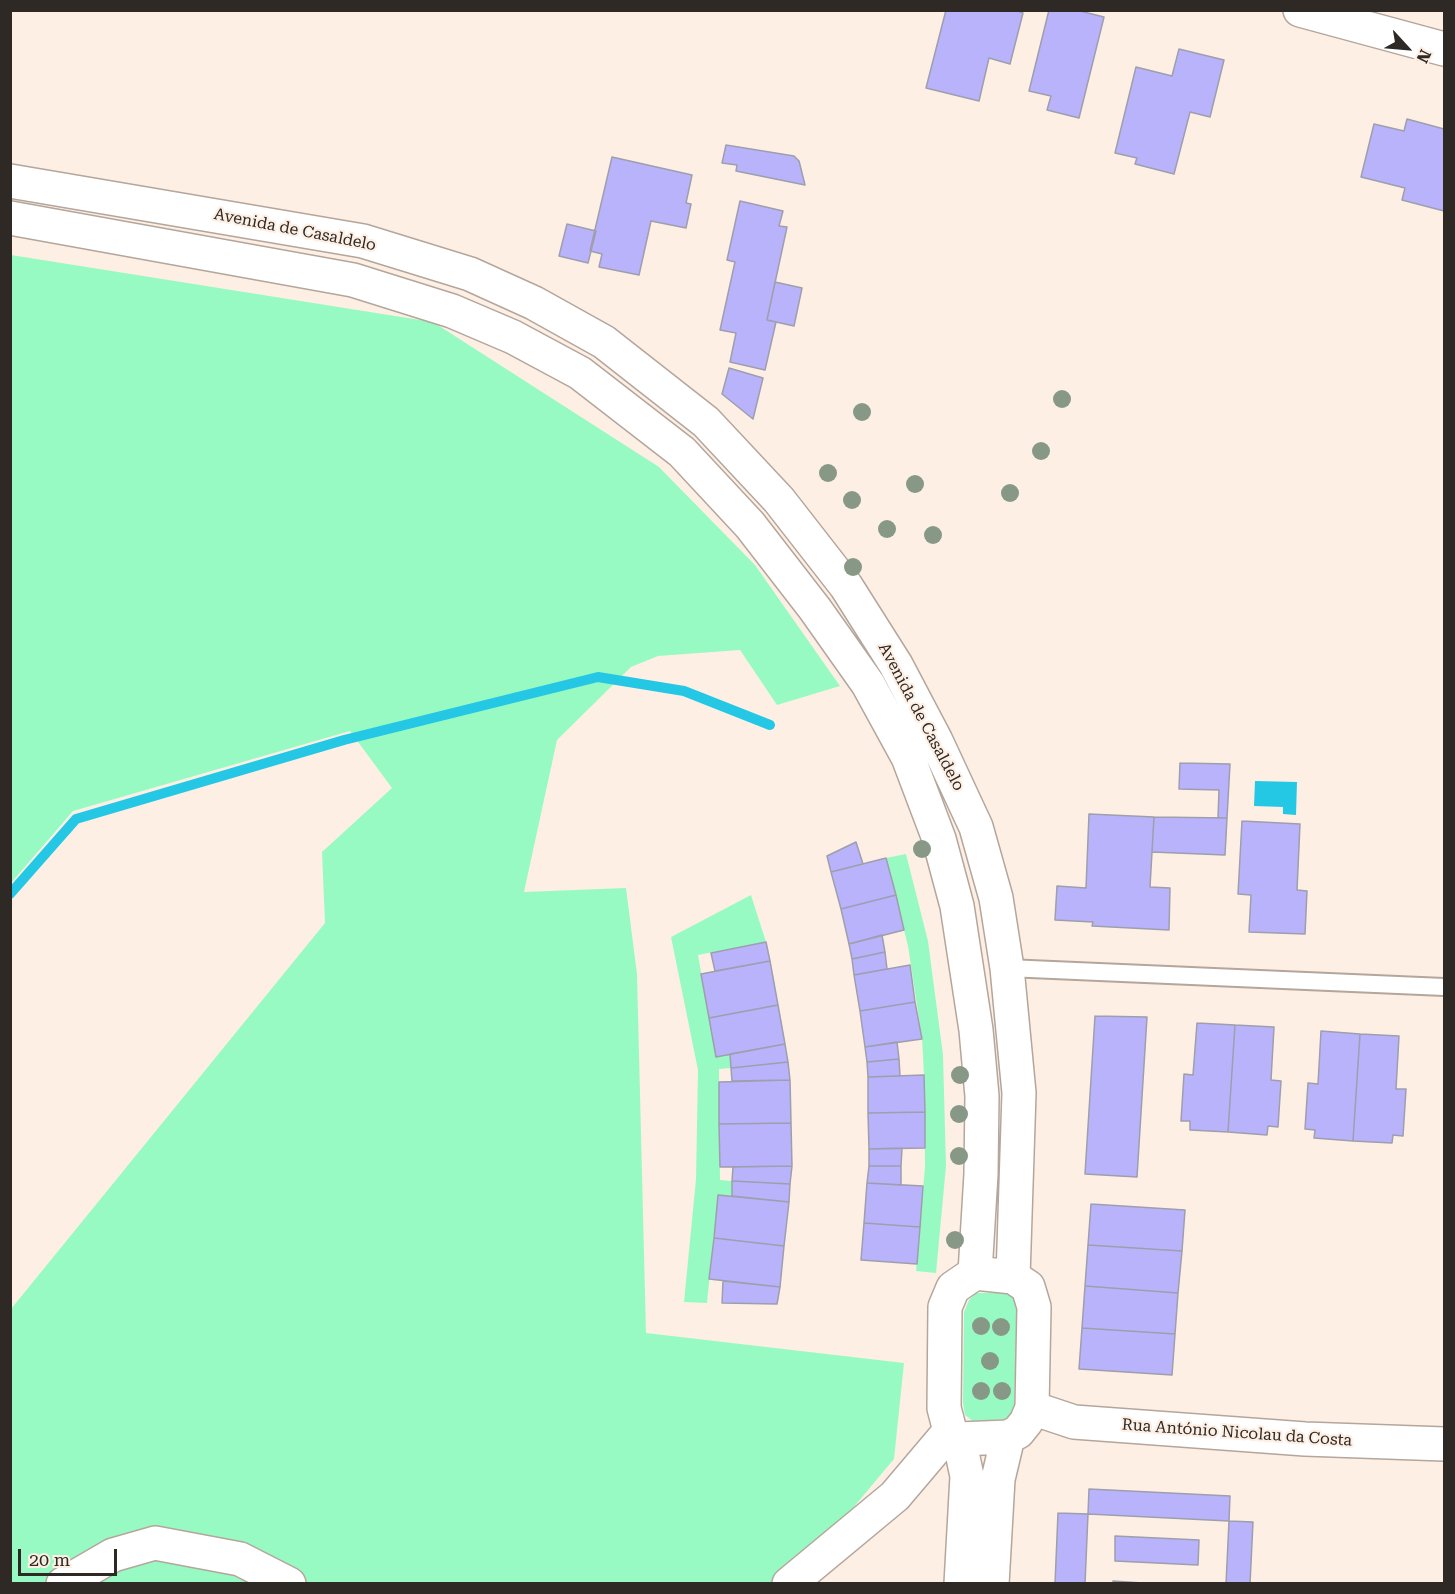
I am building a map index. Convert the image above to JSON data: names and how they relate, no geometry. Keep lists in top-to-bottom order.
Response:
{
  "streets": {
    "street": ["Avenida de Casaldelo", "Rua António Nicolau da Costa"]
  },
  "scale_bar": "20 m",
  "north": "bottom right"
}
